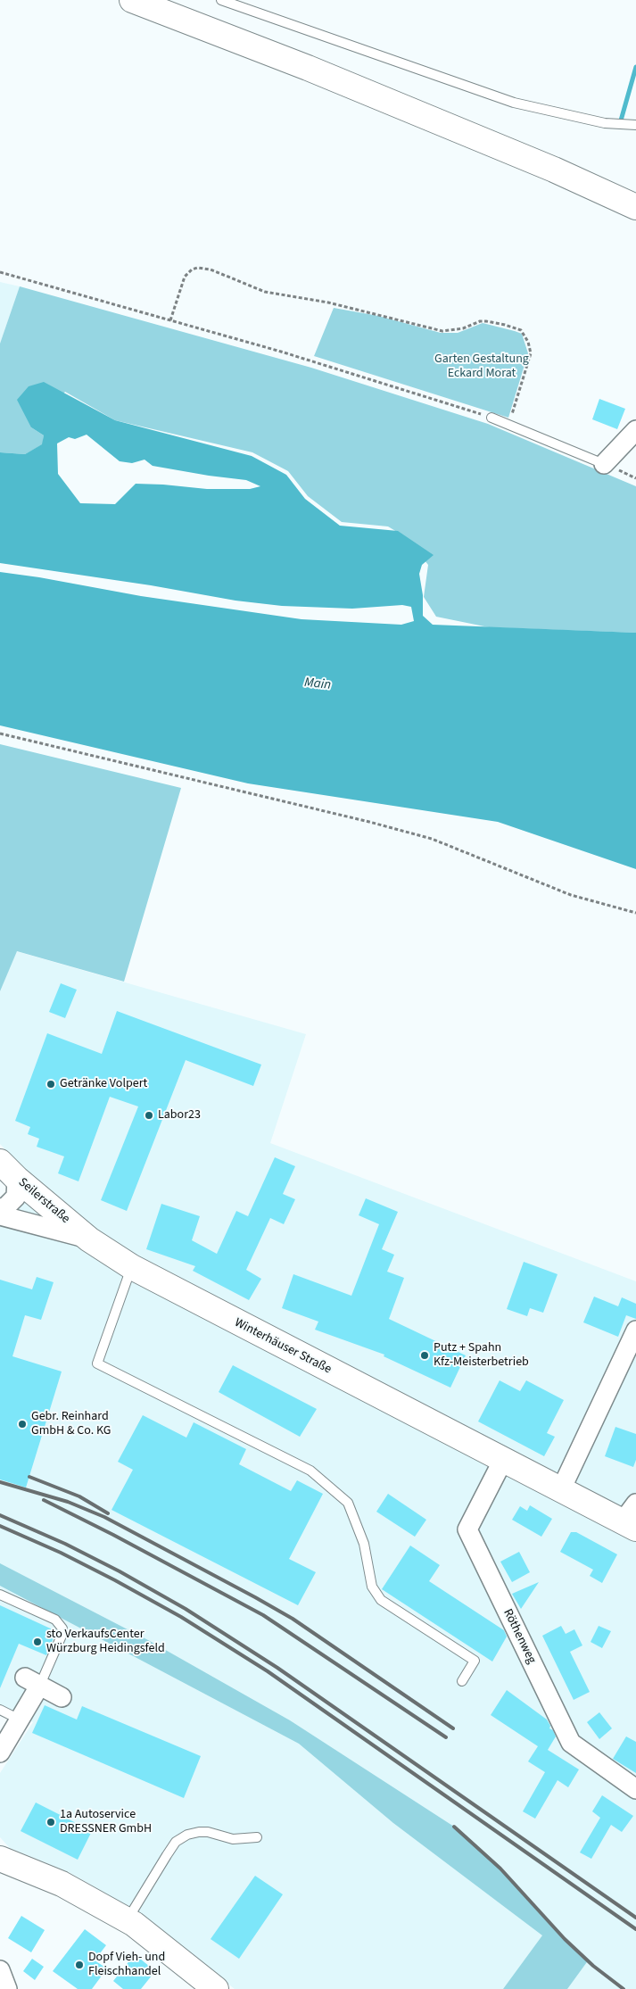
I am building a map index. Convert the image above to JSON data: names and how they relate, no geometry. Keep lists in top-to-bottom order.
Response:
{
  "streets": {
    "main road": ["Seilerstraße", "Winterhäuser Straße"],
    "street": ["Röthenweg"]
  },
  "crossings": [
    ["Seilerstraße", "Winterhäuser Straße"],
    ["Winterhäuser Straße", "Röthenweg"]
  ],
  "water": ["Main"],
  "parks": ["Garten Gestaltung Eckard Morat"],
  "places": [
    "Getränke Volpert",
    "Labor23",
    "Putz + Spahn Kfz-Meisterbetrieb",
    "Gebr. Reinhard GmbH & Co. KG",
    "sto VerkaufsCenter Würzburg Heidingsfeld",
    "1a Autoservice DRESSNER GmbH",
    "Dopf Vieh- und Fleischhandel"
  ]
}
